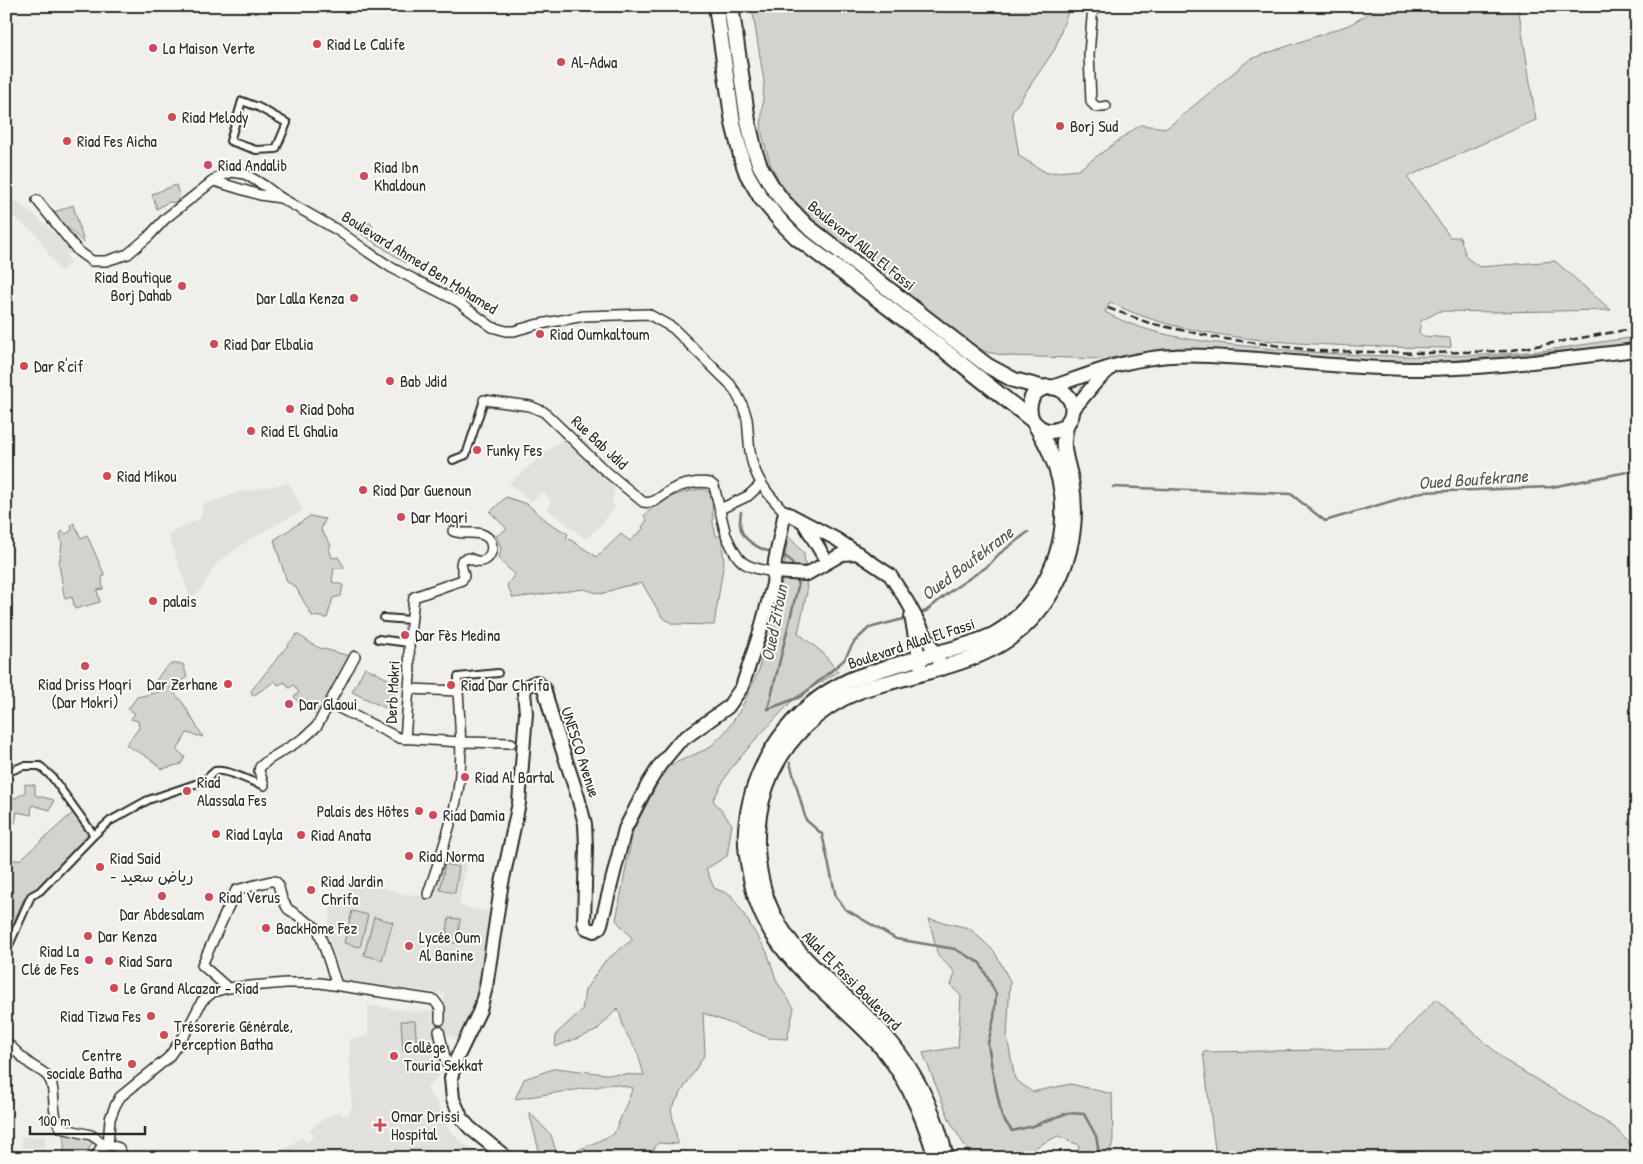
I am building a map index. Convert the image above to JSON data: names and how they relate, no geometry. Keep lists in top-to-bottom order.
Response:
{
  "streets": {
    "main road": [
      "Boulevard Allal El Fassi",
      "Boulevard Ahmed Ben Mohamed",
      "Rue Bab Jdid",
      "UNESCO Avenue",
      "Allal El Fassi Boulevard"
    ],
    "street": ["Derb Mokri"]
  },
  "crossings": [
    ["Boulevard Allal El Fassi", "Boulevard Ahmed Ben Mohamed"],
    ["Boulevard Allal El Fassi", "Allal El Fassi Boulevard"],
    ["Boulevard Ahmed Ben Mohamed", "Rue Bab Jdid"],
    ["Rue Bab Jdid", "UNESCO Avenue"]
  ],
  "water": ["Oued Boufekrane", "Oued Zitoun"],
  "places": {
    "other": [
      "Riad Le Calife",
      "La Maison Verte",
      "Al-Adwa",
      "Riad Melody",
      "Borj Sud",
      "Riad Fes Aicha",
      "Riad Andalib",
      "Riad Ibn Khaldoun",
      "Riad Boutique Borj Dahab",
      "Dar Lalla Kenza",
      "Riad Oumkaltoum",
      "Riad Dar Elbalia",
      "Dar R'cif",
      "Bab Jdid",
      "Riad Doha",
      "Riad El Ghalia",
      "Funky Fes",
      "Riad Mikou",
      "Riad Dar Guenoun",
      "Dar Moqri",
      "palais",
      "Dar Fès Medina",
      "Riad Driss Moqri (Dar Mokri)",
      "Dar Zerhane",
      "Riad Dar Chrifa",
      "Dar Glaoui",
      "Riad Al Bartal",
      "Riad Alassala Fes",
      "Palais des Hôtes",
      "Riad Damia",
      "Riad Layla",
      "Riad Anata",
      "Riad Norma",
      "Riad Said - رياض سعيد",
      "Riad Jardin Chrifa",
      "Dar Abdesalam",
      "Riad Verus",
      "BackHome Fez",
      "Dar Kenza",
      "Lycée Oum Al Banine",
      "Riad La Clé de Fes",
      "Riad Sara",
      "Le Grand Alcazar - Riad",
      "Riad Tizwa Fes",
      "Trésorerie Générale, Perception Batha",
      "Collège Touria Sekkat",
      "Centre sociale Batha"
    ],
    "health": ["Omar Drissi Hospital"]
  },
  "scale_bar": "100 m"
}
